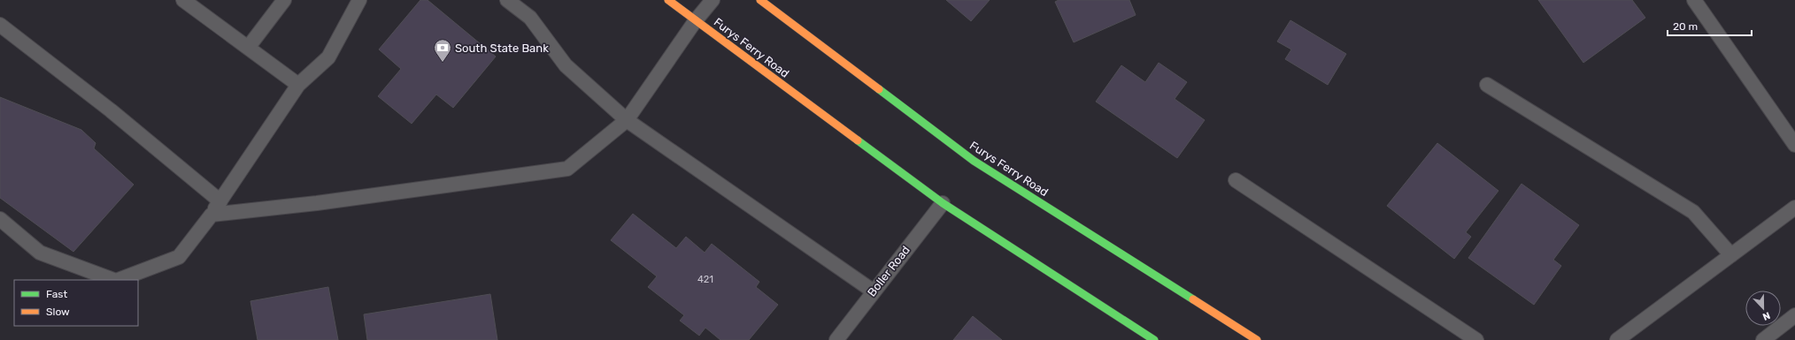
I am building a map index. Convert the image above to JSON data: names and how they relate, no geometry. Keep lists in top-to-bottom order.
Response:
{
  "streets": {
    "main road": ["Furys Ferry Road"],
    "lane": ["Boller Road"]
  },
  "crossings": [
    ["Furys Ferry Road", "Boller Road"]
  ],
  "places": {
    "bank": ["South State Bank"]
  },
  "house_numbers": ["421"],
  "legend": ["Fast", "Slow"],
  "scale_bar": "20 m",
  "north": "bottom"
}
